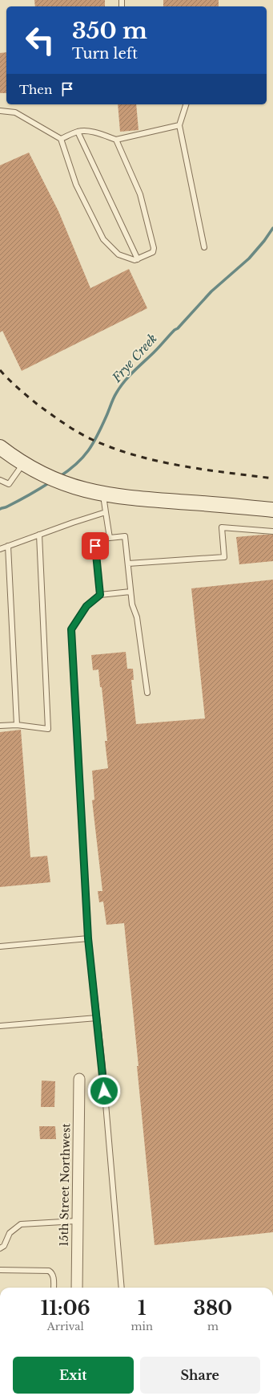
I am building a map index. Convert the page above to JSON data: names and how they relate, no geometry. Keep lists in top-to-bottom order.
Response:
{
  "streets": {
    "street": ["15th Street Northwest"]
  },
  "water": ["Frye Creek"],
  "page": {
    "turn": ["350 m", "Turn left"],
    "then": "Then",
    "eta": [
      "11:06",
      "Arrival",
      "1",
      "min",
      "380",
      "m"
    ],
    "buttons": ["Exit", "Share"]
  }
}
